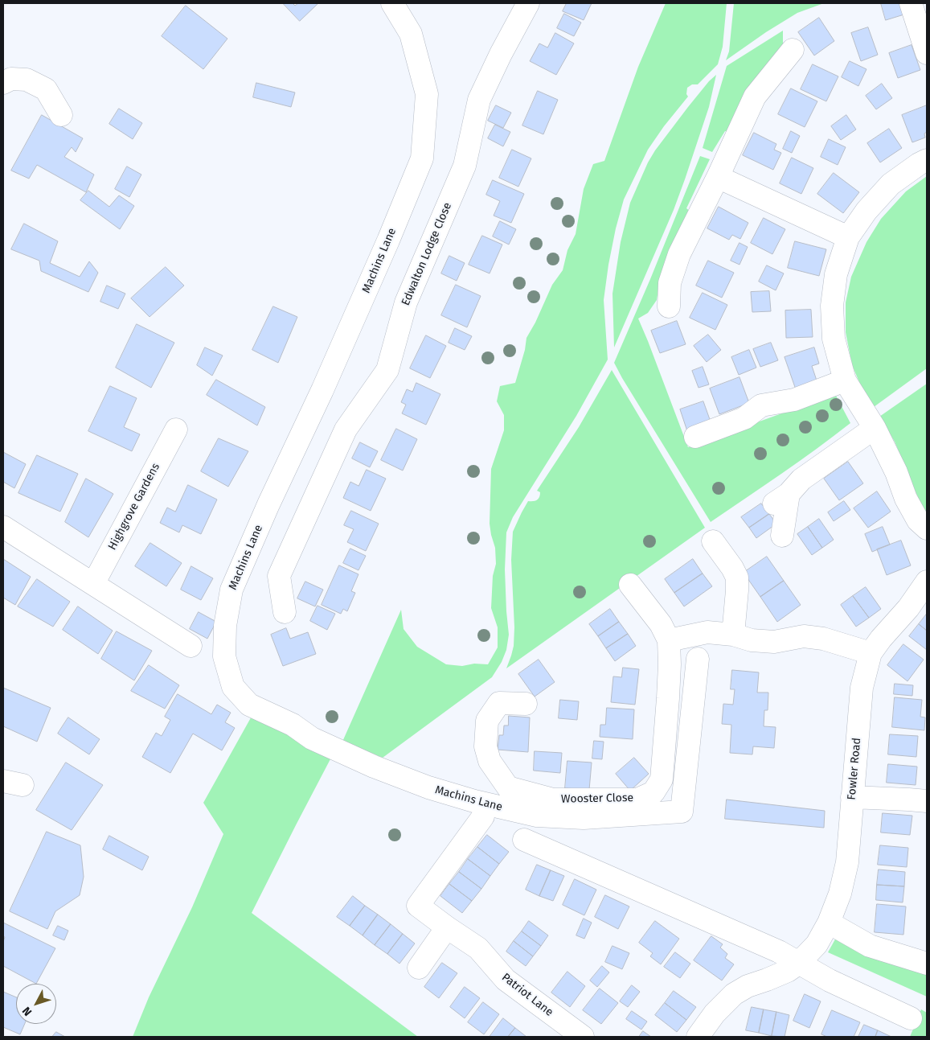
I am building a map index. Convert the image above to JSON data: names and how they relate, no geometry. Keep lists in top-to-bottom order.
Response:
{
  "streets": {
    "street": [
      "Edwalton Lodge Close",
      "Machins Lane",
      "Highgrove Gardens",
      "Fowler Road",
      "Wooster Close",
      "Patriot Lane"
    ]
  },
  "north": "bottom left"
}
